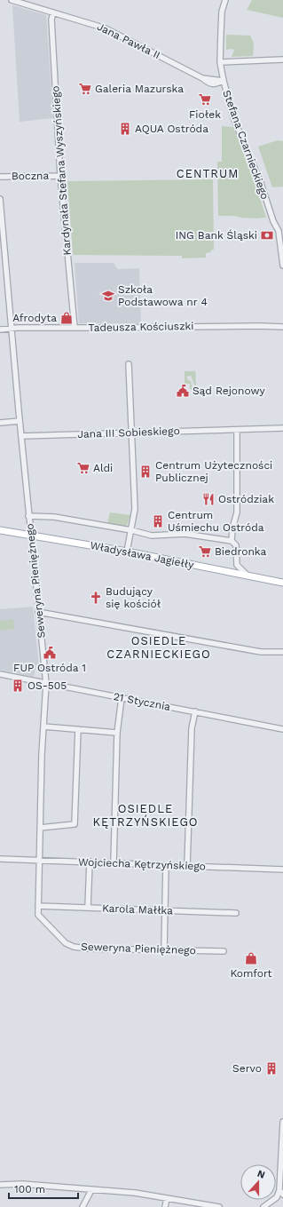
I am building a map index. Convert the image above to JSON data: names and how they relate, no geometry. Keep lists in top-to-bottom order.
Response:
{
  "streets": {
    "main road": ["Władysława Jagiełły"],
    "street": [
      "Jana Pawła II",
      "Stefana Czarnieckiego",
      "Kardynała Stefana Wyszyńskiego",
      "Boczna",
      "Tadeusza Kościuszki",
      "Jana III Sobieskiego",
      "Seweryna Pieniężnego",
      "21 Stycznia",
      "Wojciecha Kętrzyńskiego",
      "Karola Małłka"
    ]
  },
  "crossings": [
    ["Jana Pawła II", "Stefana Czarnieckiego"],
    ["Jana Pawła II", "Kardynała Stefana Wyszyńskiego"],
    ["Kardynała Stefana Wyszyńskiego", "Boczna"],
    ["Kardynała Stefana Wyszyńskiego", "Tadeusza Kościuszki"],
    ["Tadeusza Kościuszki", "Seweryna Pieniężnego"],
    ["Jana III Sobieskiego", "Seweryna Pieniężnego"],
    ["Władysława Jagiełły", "Seweryna Pieniężnego"],
    ["Seweryna Pieniężnego", "21 Stycznia"],
    ["Seweryna Pieniężnego", "Wojciecha Kętrzyńskiego"],
    ["Seweryna Pieniężnego", "Karola Małłka"]
  ],
  "districts": ["CENTRUM", "OSIEDLE CZARNIECKIEGO", "OSIEDLE KĘTRZYŃSKIEGO"],
  "places": {
    "supermarket": [
      "Galeria Mazurska",
      "Fiołek",
      "Aldi",
      "Biedronka"
    ],
    "building": [
      "AQUA Ostróda",
      "Centrum Użyteczności Publicznej",
      "Centrum Uśmiechu Ostróda",
      "OS-505",
      "Servo"
    ],
    "bank": ["ING Bank Śląski"],
    "school or university": ["Szkoła Podstawowa nr 4"],
    "shop": ["Afrodyta", "Komfort"],
    "public building": ["Sąd Rejonowy", "FUP Ostróda 1"],
    "restaurant": ["Ostródziak"],
    "church": ["Budujący się kościół"]
  },
  "scale_bar": "100 m",
  "north": "top"
}
